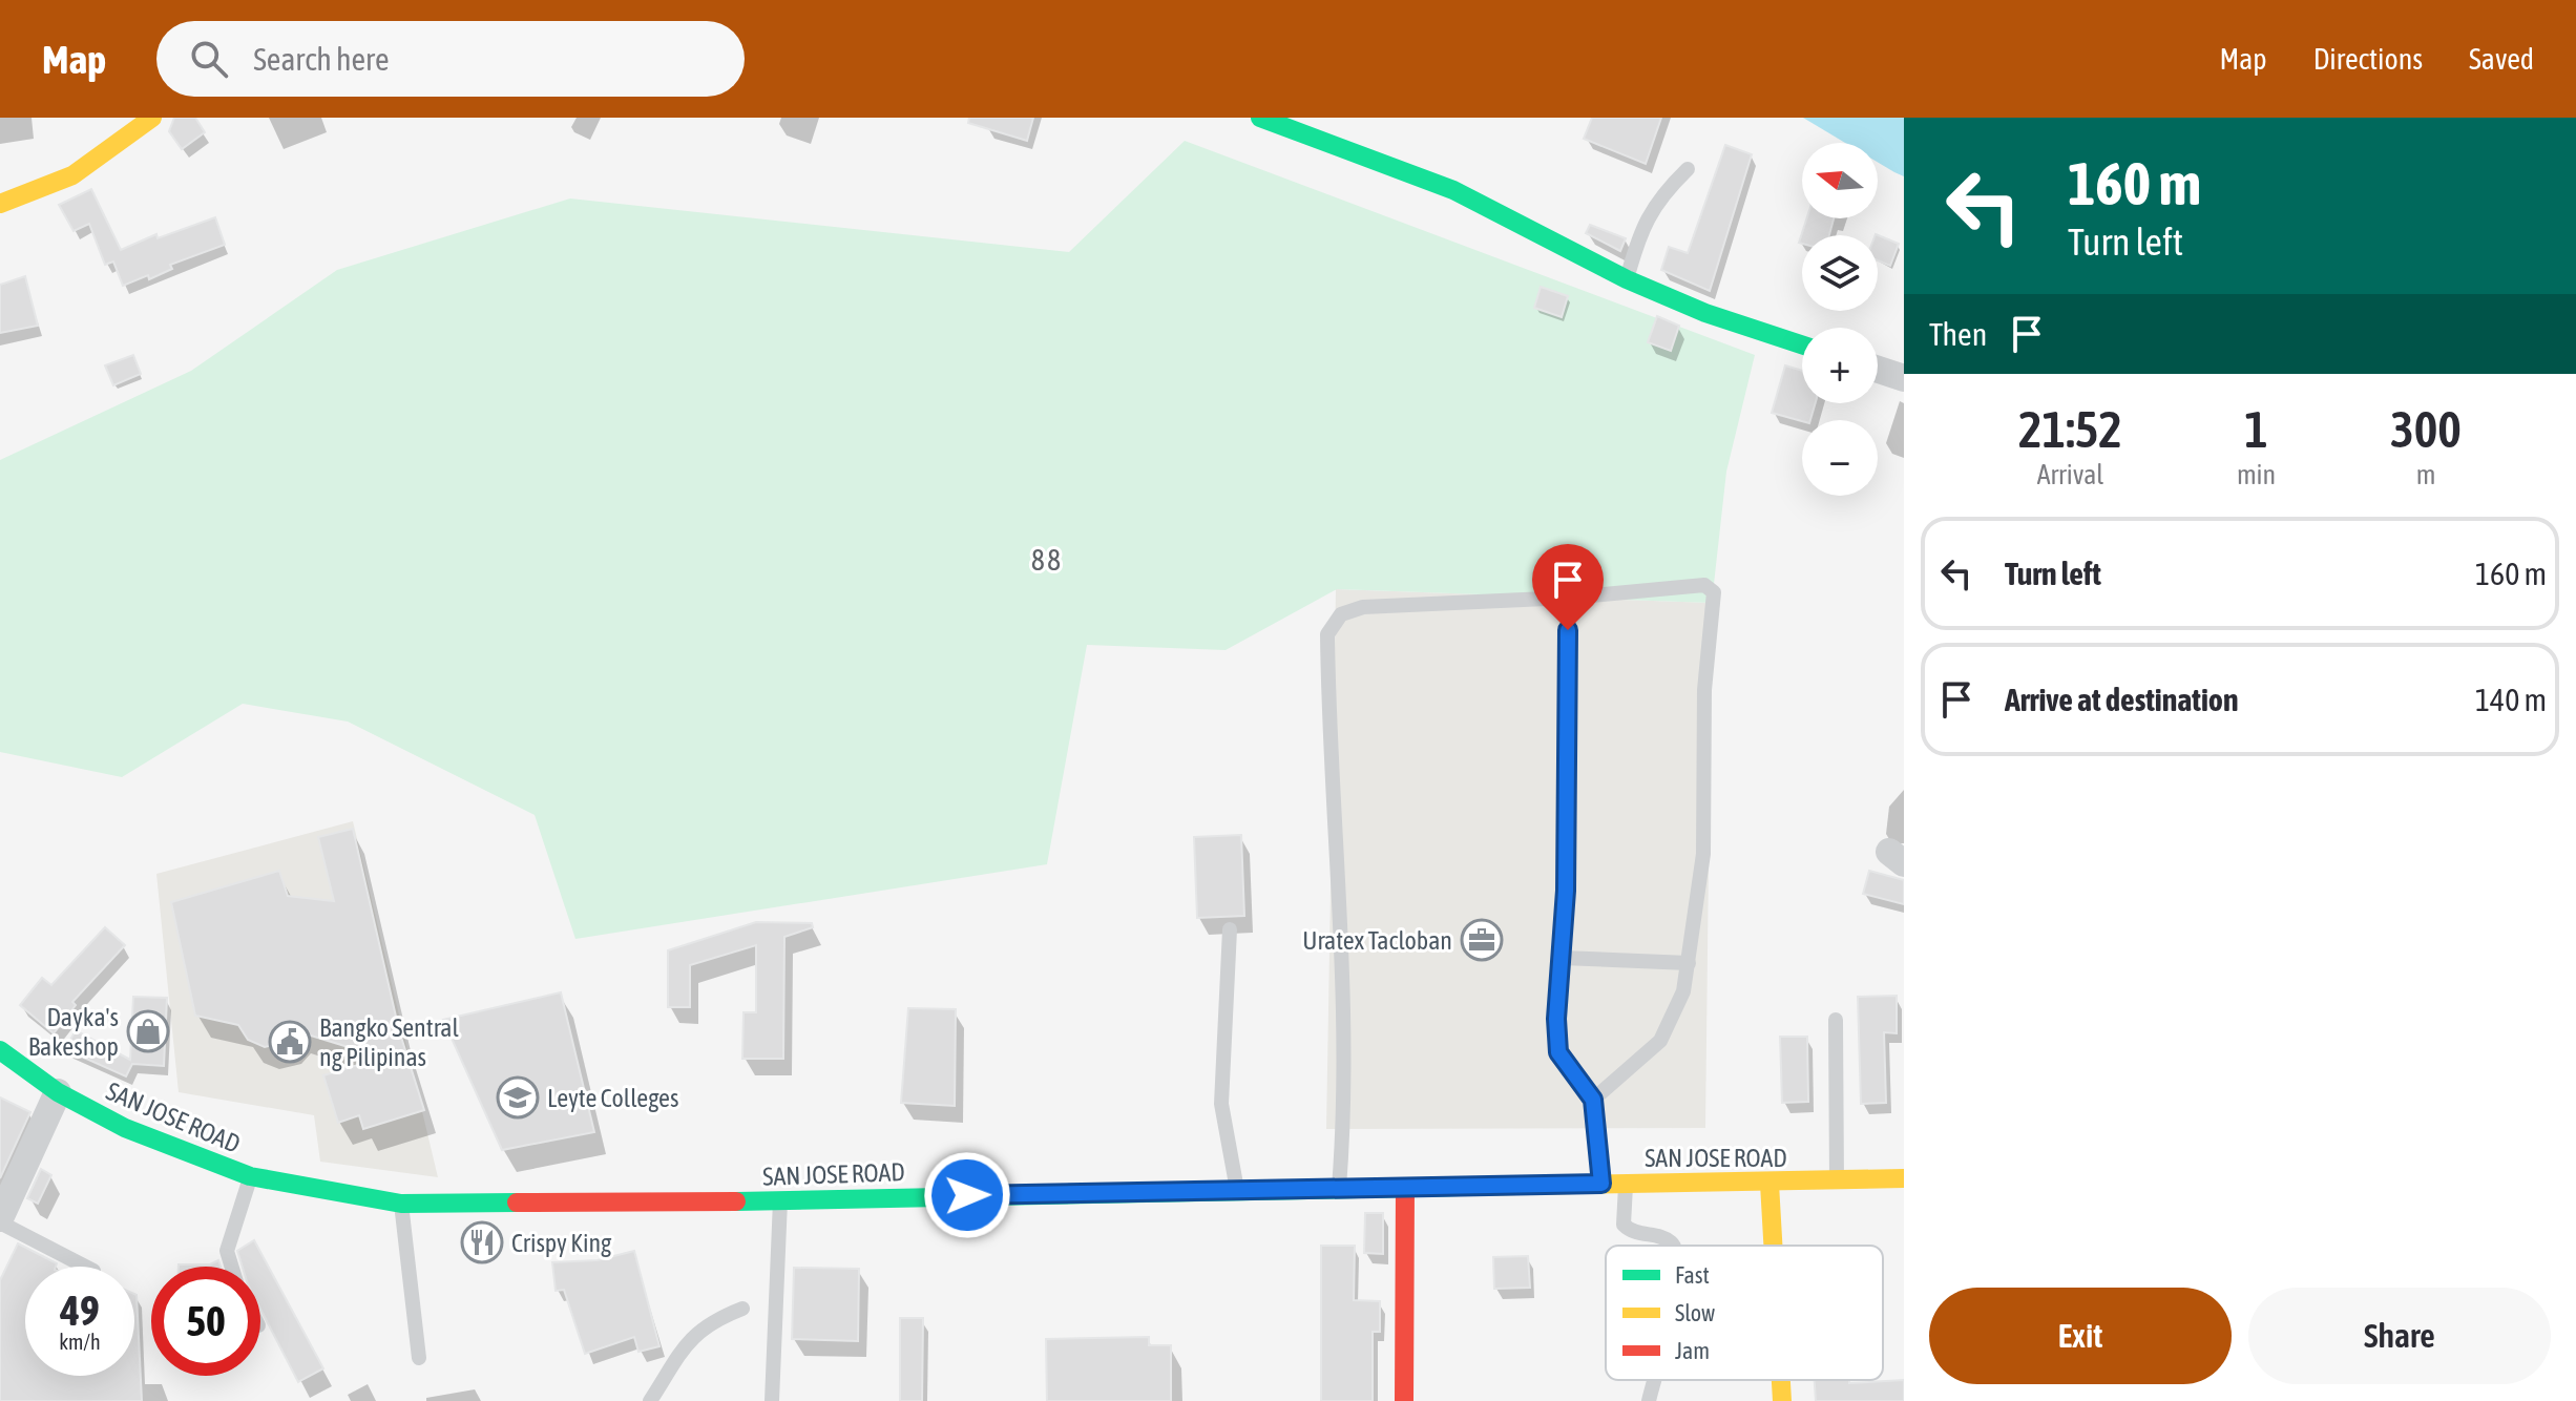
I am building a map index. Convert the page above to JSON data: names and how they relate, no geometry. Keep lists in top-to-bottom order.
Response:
{
  "streets": {
    "main road": ["SAN JOSE ROAD"]
  },
  "districts": ["88"],
  "places": {
    "office": ["Uratex Tacloban"],
    "shop": ["Dayka's Bakeshop"],
    "public building": ["Bangko Sentral ng Pilipinas"],
    "school or university": ["Leyte Colleges"],
    "restaurant": ["Crispy King"]
  },
  "legend": ["Fast", "Slow", "Jam"],
  "north": "left",
  "page": {
    "header": "Map",
    "search": "Search here",
    "nav": ["Map", "Directions", "Saved"],
    "turn": ["160 m", "Turn left"],
    "map_buttons": ["+", "−"],
    "then": "Then",
    "eta": [
      "21:52",
      "Arrival",
      "1",
      "min",
      "300",
      "m"
    ],
    "list": [
      {
        "name": "Turn left",
        "value": "160 m"
      },
      {
        "name": "Arrive at destination",
        "value": "140 m"
      }
    ],
    "speed": "49 km/h",
    "limit": "50",
    "buttons": ["Exit", "Share"]
  }
}
